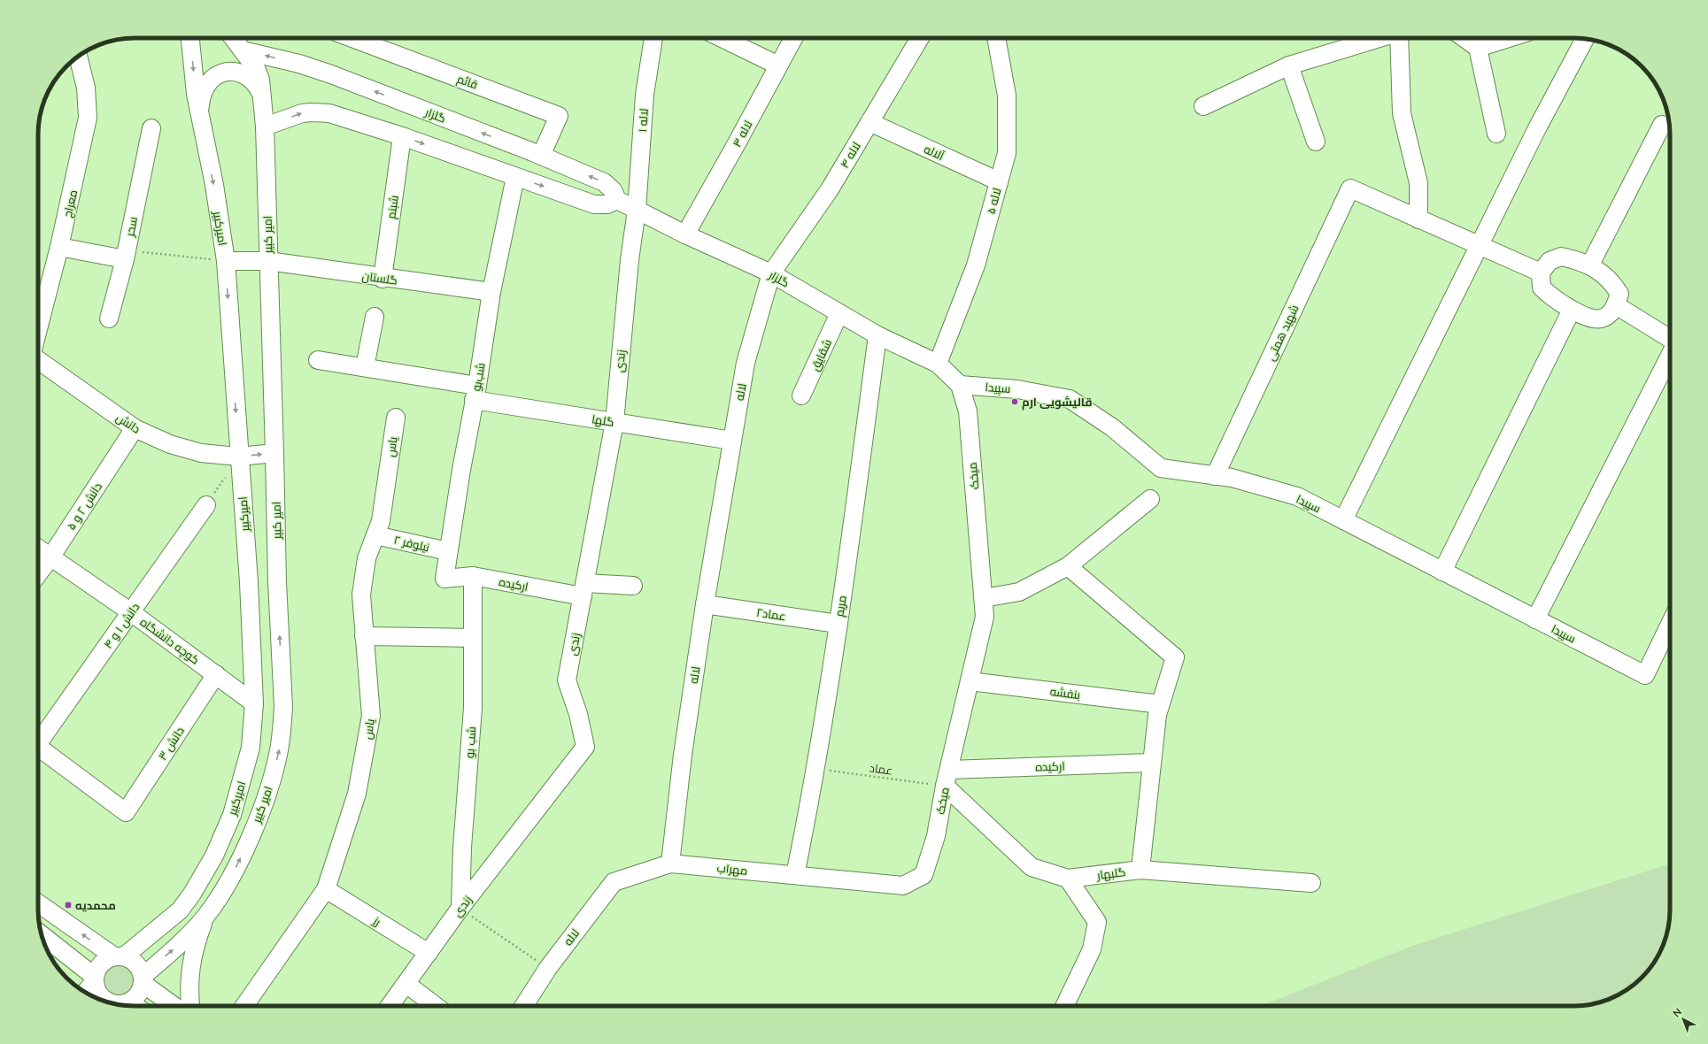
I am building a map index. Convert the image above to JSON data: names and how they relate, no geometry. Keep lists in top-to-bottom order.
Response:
{
  "streets": {
    "street": [
      "قائم",
      "گلزار",
      "لاله ۱",
      "لاله ۳",
      "آلاله",
      "لاله ۴",
      "لاله ۵",
      "معراج",
      "شبنم",
      "سحر",
      "امیرکبیر",
      "امیر کبیر",
      "گلستان",
      "شهید همتی",
      "شقایق",
      "زندی",
      "شب‌بو",
      "سپیدا",
      "لاله",
      "گلها",
      "دانش",
      "یاس",
      "میخک",
      "دانش ۲ و ۵",
      "نیلوفر ۲",
      "ارکیده",
      "مریم",
      "عماد۲",
      "دانش ۱ و ۴",
      "کوچه دانشگاه",
      "بنفشه",
      "شب بو",
      "دانش ۳",
      "مهراب",
      "گلبهار",
      "رز"
    ],
    "path": ["عماد"]
  },
  "crossings": [
    ["قائم", "گلزار"],
    ["گلزار", "لاله ۱"],
    ["گلزار", "لاله ۳"],
    ["گلزار", "لاله ۴"],
    ["گلزار", "لاله ۵"],
    ["گلزار", "امیر کبیر"],
    ["گلزار", "شقایق"],
    ["گلزار", "زندی"],
    ["گلزار", "لاله"],
    ["گلزار", "میخک"],
    ["گلزار", "مریم"],
    ["لاله ۱", "زندی"],
    ["آلاله", "لاله ۴"],
    ["آلاله", "لاله ۵"],
    ["لاله ۴", "لاله"],
    ["لاله ۵", "میخک"],
    ["شبنم", "گلستان"],
    ["امیرکبیر", "امیر کبیر"],
    ["امیرکبیر", "گلستان"],
    ["امیرکبیر", "دانش"],
    ["امیرکبیر", "کوچه دانشگاه"],
    ["امیر کبیر", "گلستان"],
    ["امیر کبیر", "دانش"],
    ["گلستان", "شب‌بو"],
    ["شهید همتی", "سپیدا"],
    ["زندی", "گلها"],
    ["زندی", "ارکیده"],
    ["زندی", "شب بو"],
    ["زندی", "رز"],
    ["شب‌بو", "گلها"],
    ["شب‌بو", "نیلوفر ۲"],
    ["شب‌بو", "ارکیده"],
    ["سپیدا", "میخک"],
    ["لاله", "گلها"],
    ["لاله", "عماد۲"],
    ["لاله", "مهراب"],
    ["دانش", "دانش ۲ و ۵"],
    ["یاس", "نیلوفر ۲"],
    ["یاس", "رز"],
    ["میخک", "ارکیده"],
    ["میخک", "مریم"],
    ["میخک", "بنفشه"],
    ["میخک", "عماد"],
    ["میخک", "مهراب"],
    ["میخک", "گلبهار"],
    ["دانش ۲ و ۵", "کوچه دانشگاه"],
    ["ارکیده", "شب بو"],
    ["ارکیده", "عماد"],
    ["ارکیده", "گلبهار"],
    ["مریم", "عماد۲"],
    ["مریم", "عماد"],
    ["مریم", "مهراب"],
    ["دانش ۱ و ۴", "کوچه دانشگاه"],
    ["کوچه دانشگاه", "دانش ۳"],
    ["عماد", "گلبهار"]
  ],
  "one_way": ["امیرکبیر", "امیر کبیر"],
  "places": {
    "other": ["قالیشویی ارم"],
    "transit": ["محمدیه"]
  },
  "north": "top left"
}
